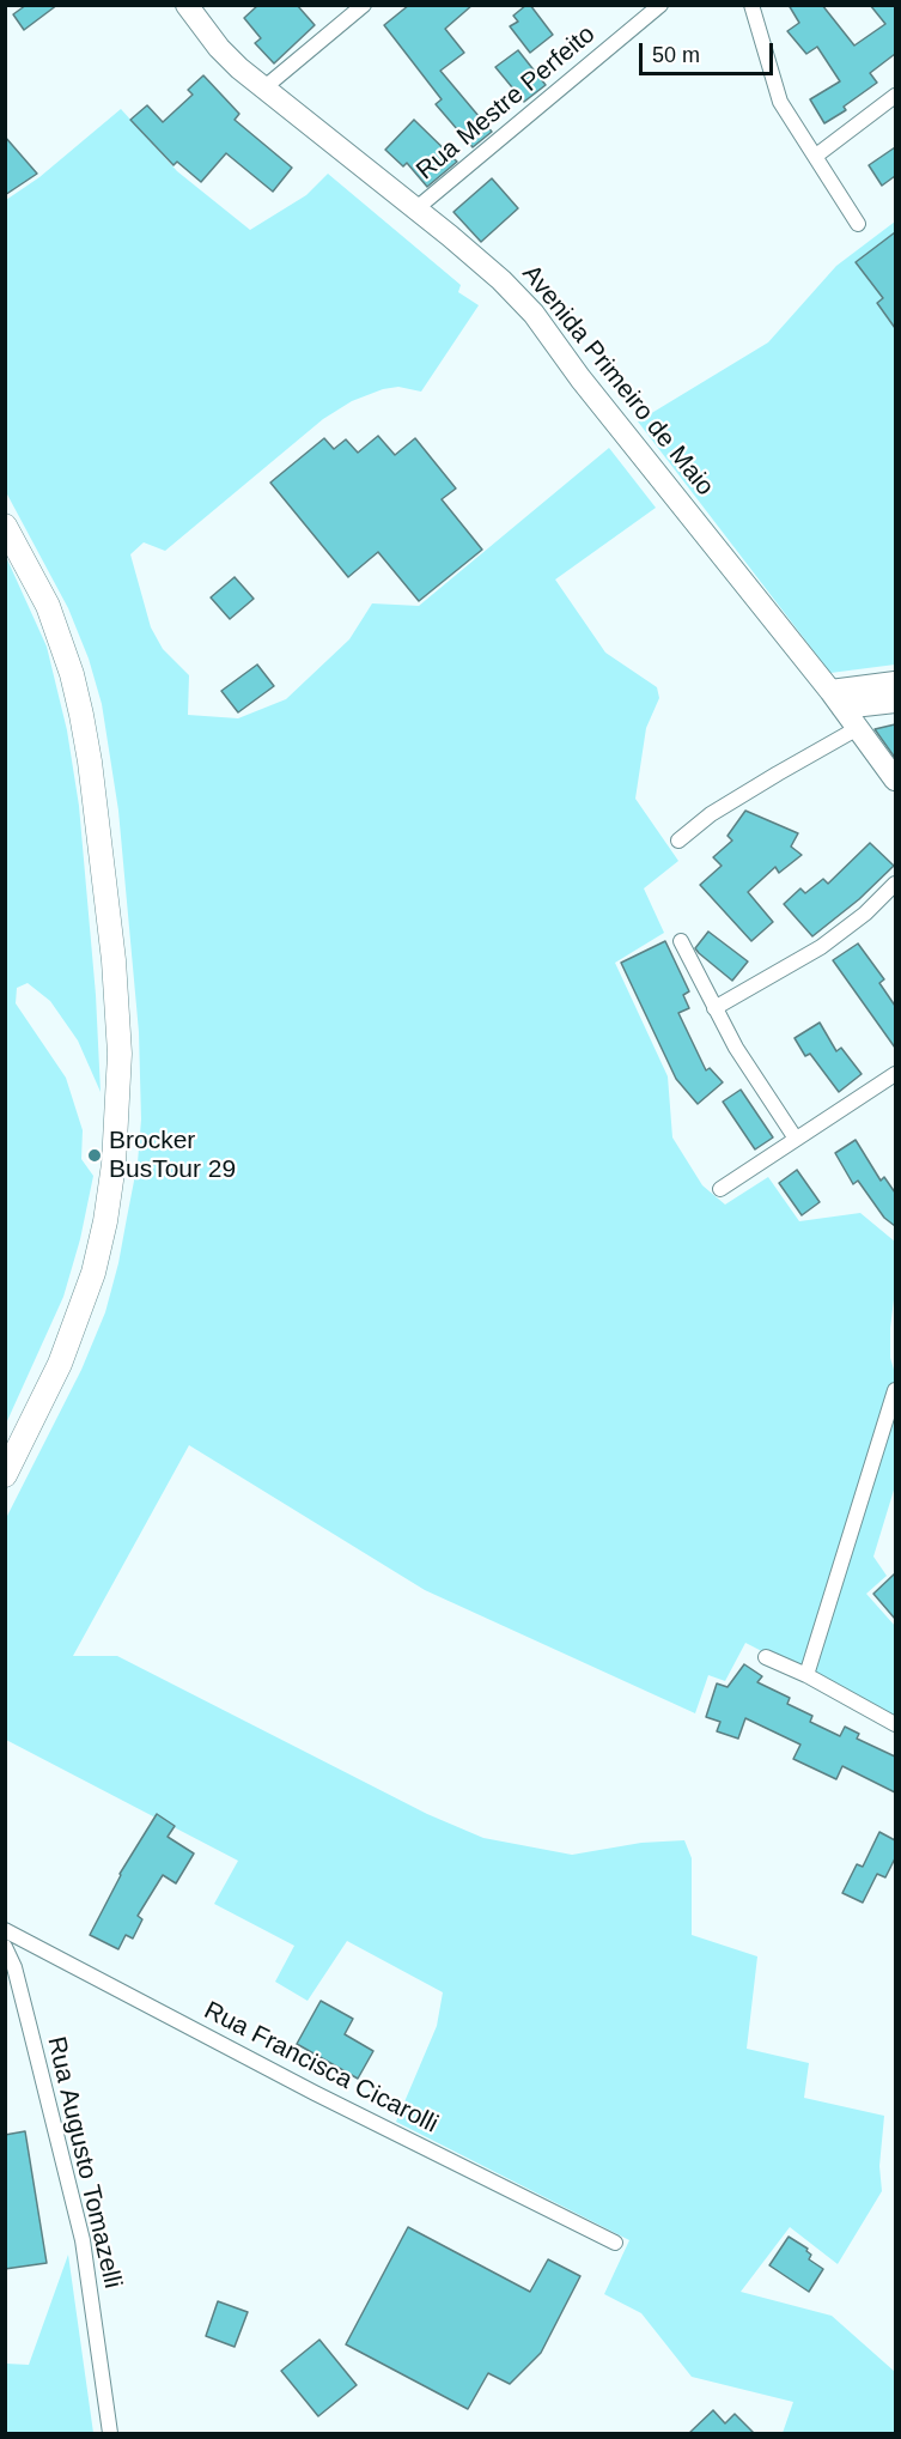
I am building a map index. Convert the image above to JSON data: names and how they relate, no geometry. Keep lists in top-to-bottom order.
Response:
{
  "streets": {
    "main road": ["Avenida Primeiro de Maio"],
    "street": ["Rua Mestre Perfeito", "Rua Francisca Cicarolli", "Rua Augusto Tomazelli"]
  },
  "crossings": [
    ["Rua Mestre Perfeito", "Avenida Primeiro de Maio"]
  ],
  "places": ["Brocker BusTour 29"],
  "scale_bar": "50 m"
}
